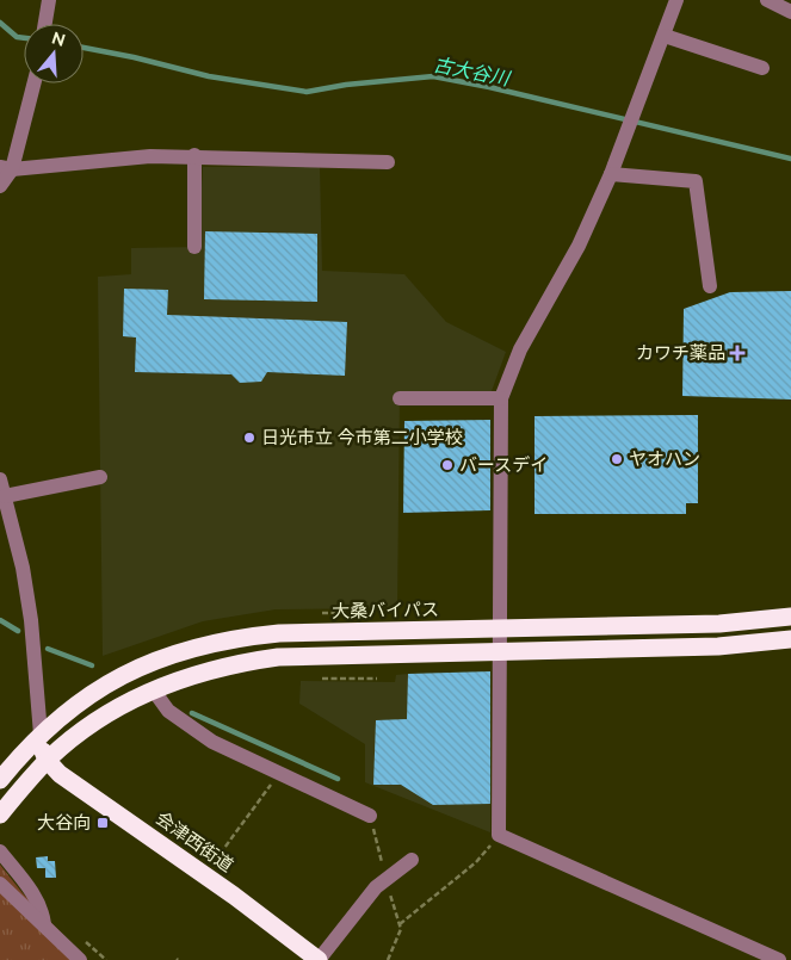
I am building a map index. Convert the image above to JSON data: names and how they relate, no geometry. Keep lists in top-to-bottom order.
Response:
{
  "streets": {
    "highway": ["大桑バイパス", "会津西街道"]
  },
  "crossings": [
    ["大桑バイパス", "会津西街道"]
  ],
  "water": ["古大谷川"],
  "places": {
    "health": ["カワチ薬品"],
    "other": ["日光市立 今市第二小学校", "ヤオハン", "バースデイ"],
    "transit": ["大谷向"]
  },
  "north": "top"
}
